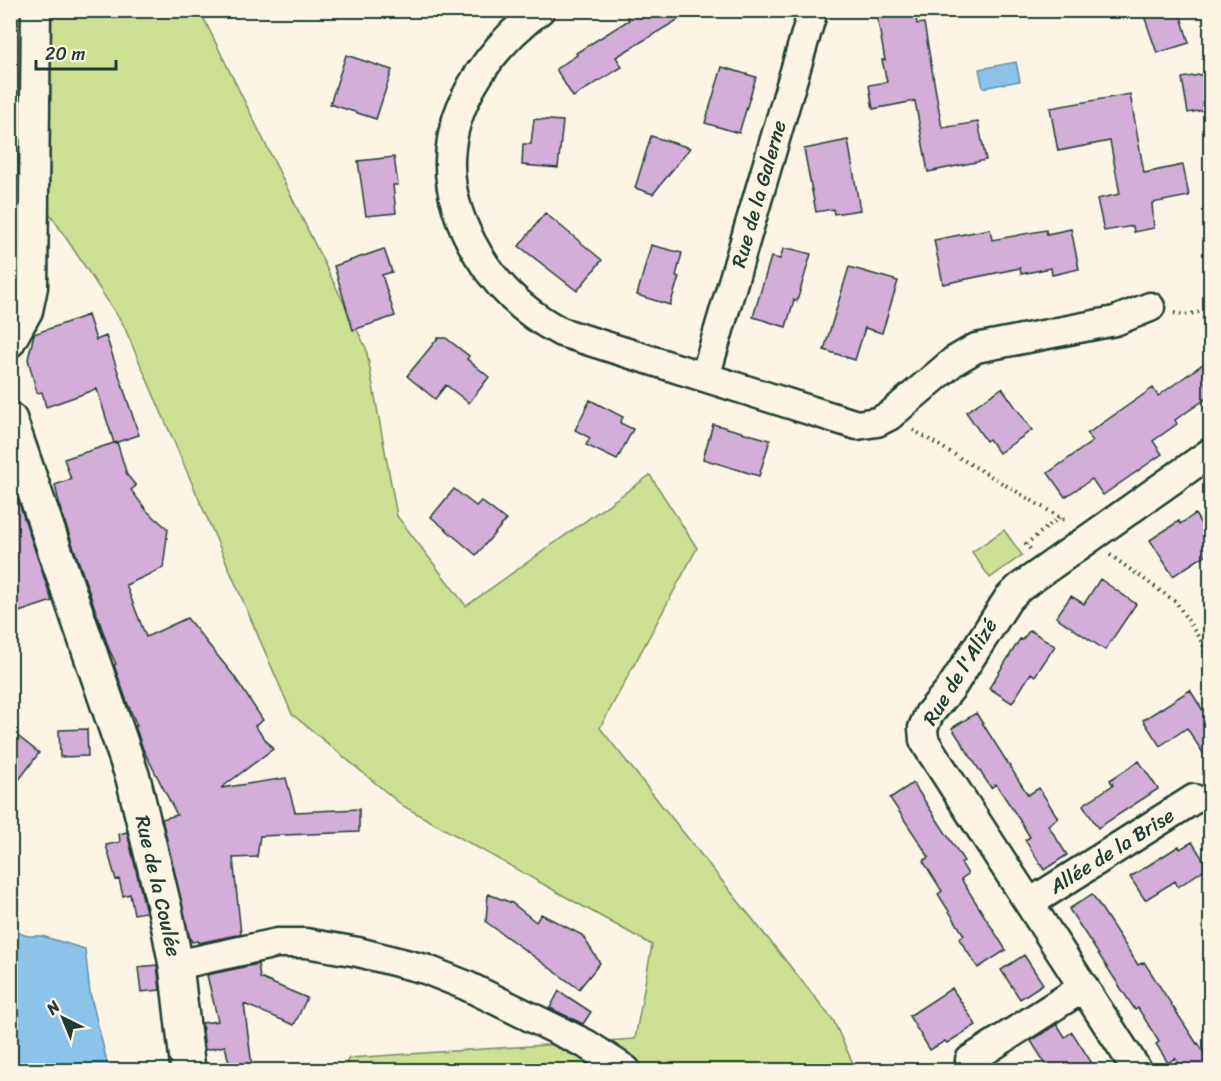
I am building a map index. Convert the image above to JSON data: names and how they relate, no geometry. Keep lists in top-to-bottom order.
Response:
{
  "streets": {
    "main road": ["Rue de la Coulée"],
    "street": ["Rue de la Galerne", "Rue de l'Alizé", "Allée de la Brise"]
  },
  "crossings": [
    ["Rue de l'Alizé", "Allée de la Brise"]
  ],
  "scale_bar": "20 m",
  "north": "top left"
}
